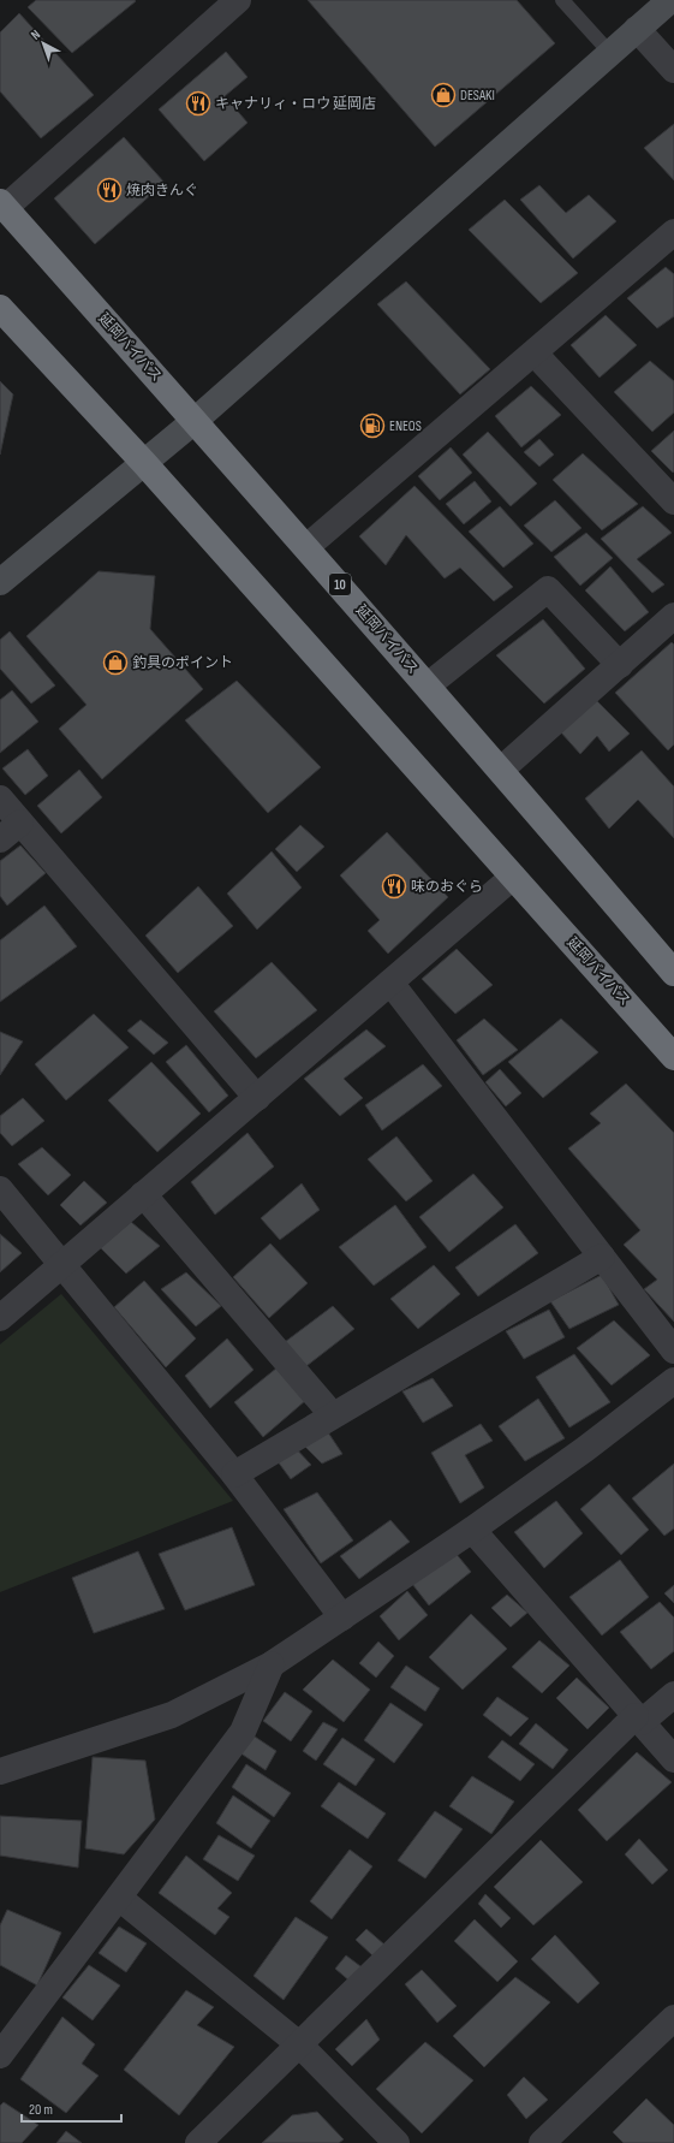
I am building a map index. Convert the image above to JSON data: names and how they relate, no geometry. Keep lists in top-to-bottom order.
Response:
{
  "streets": {
    "highway": ["延岡バイパス", "10"]
  },
  "places": {
    "shop": ["DESAKI", "釣具のポイント"],
    "restaurant": ["キャナリィ・ロウ 延岡店", "焼肉きんぐ", "味のおぐら"],
    "fuel station": ["ENEOS"]
  },
  "scale_bar": "20 m",
  "north": "top left"
}
